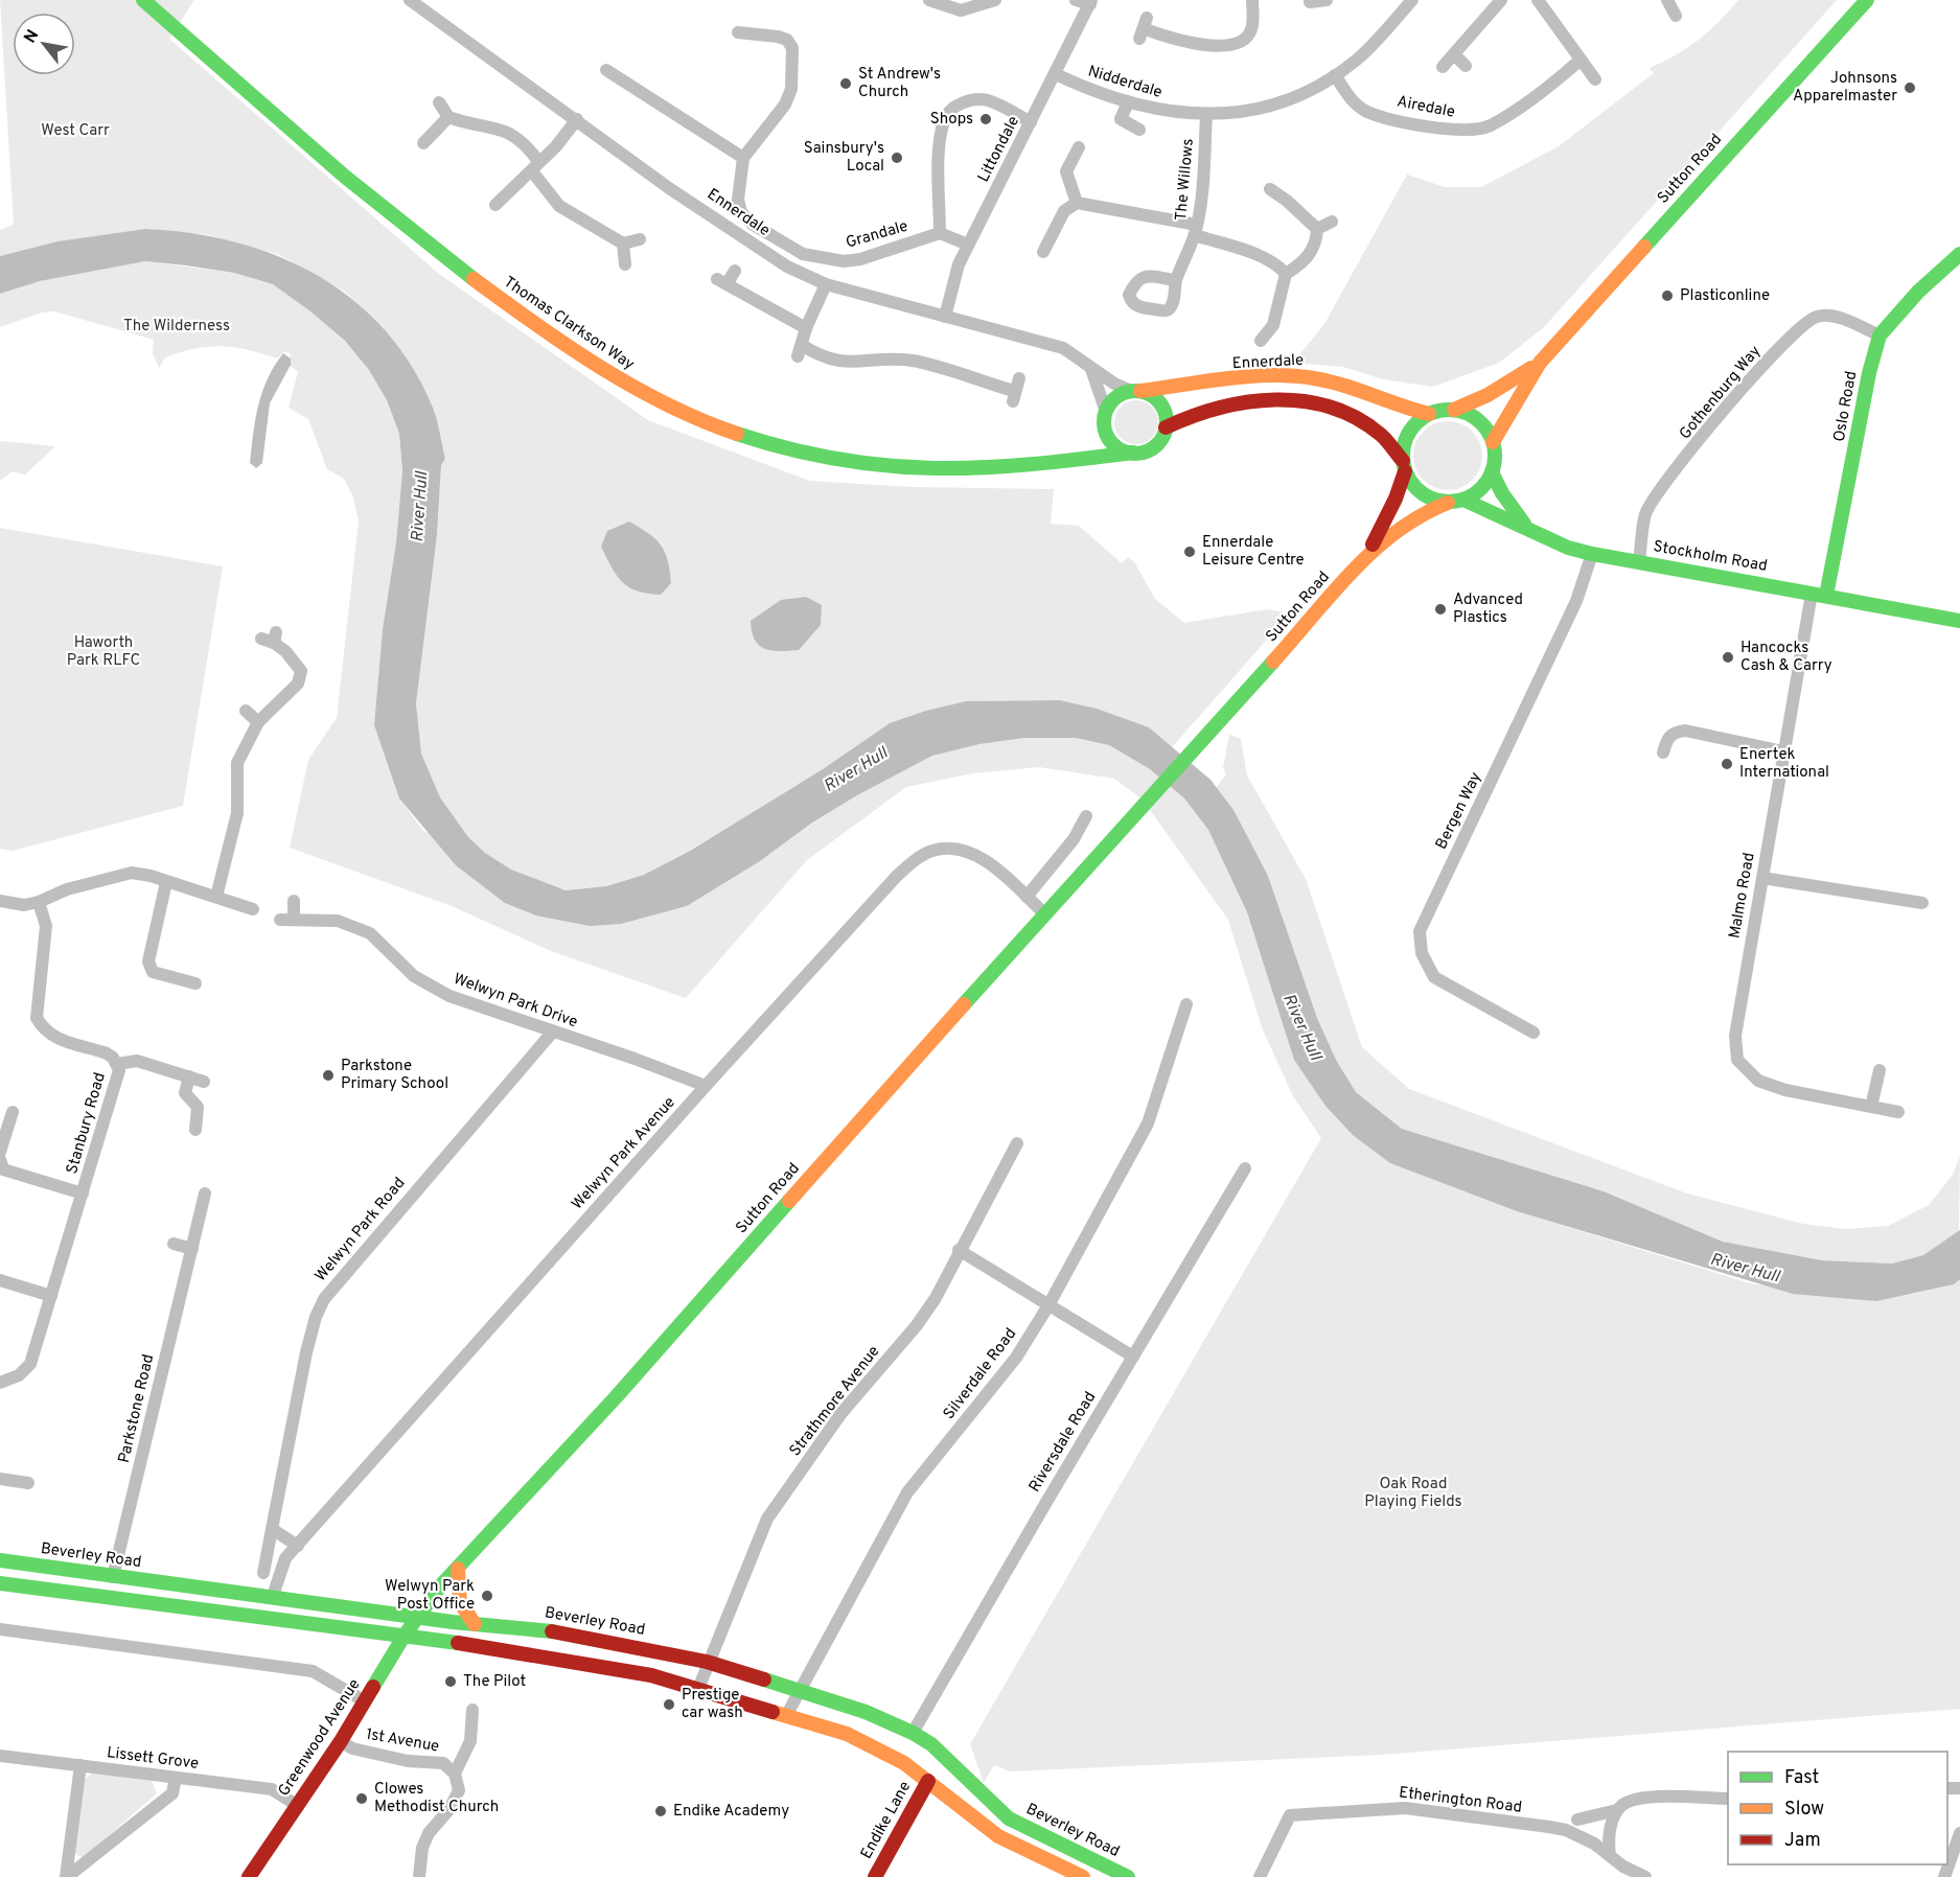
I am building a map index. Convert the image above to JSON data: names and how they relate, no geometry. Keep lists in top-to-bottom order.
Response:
{
  "streets": {
    "main road": [
      "Sutton Road",
      "Ennerdale",
      "Thomas Clarkson Way",
      "Oslo Road",
      "Stockholm Road",
      "Beverley Road",
      "Greenwood Avenue",
      "Endike Lane"
    ],
    "street": [
      "Nidderdale",
      "Airedale",
      "Littondale",
      "The Willows",
      "Grandale",
      "Gothenburg Way",
      "Bergen Way",
      "Malmo Road",
      "Welwyn Park Drive",
      "Stanbury Road",
      "Welwyn Park Avenue",
      "Welwyn Park Road",
      "Silverdale Road",
      "Strathmore Avenue",
      "Parkstone Road",
      "Riversdale Road",
      "1st Avenue",
      "Lissett Grove",
      "Etherington Road"
    ]
  },
  "crossings": [
    ["Nidderdale", "Airedale"],
    ["Nidderdale", "Littondale"],
    ["Nidderdale", "The Willows"],
    ["Littondale", "Ennerdale"],
    ["Sutton Road", "Ennerdale"],
    ["Sutton Road", "Stockholm Road"],
    ["Sutton Road", "Welwyn Park Avenue"],
    ["Sutton Road", "Beverley Road"],
    ["Sutton Road", "Greenwood Avenue"],
    ["Ennerdale", "Thomas Clarkson Way"],
    ["Ennerdale", "Stockholm Road"],
    ["Gothenburg Way", "Oslo Road"],
    ["Gothenburg Way", "Stockholm Road"],
    ["Oslo Road", "Stockholm Road"],
    ["Oslo Road", "Malmo Road"],
    ["Stockholm Road", "Bergen Way"],
    ["Stockholm Road", "Malmo Road"],
    ["Welwyn Park Drive", "Welwyn Park Avenue"],
    ["Welwyn Park Drive", "Welwyn Park Road"],
    ["Welwyn Park Avenue", "Beverley Road"],
    ["Silverdale Road", "Beverley Road"],
    ["Strathmore Avenue", "Beverley Road"],
    ["Parkstone Road", "Beverley Road"],
    ["Riversdale Road", "Beverley Road"],
    ["Beverley Road", "Greenwood Avenue"],
    ["Greenwood Avenue", "1st Avenue"],
    ["Greenwood Avenue", "Lissett Grove"]
  ],
  "water": ["River Hull"],
  "parks": [
    "West Carr",
    "The Wilderness",
    "Haworth Park RLFC",
    "Oak Road Playing Fields"
  ],
  "places": [
    "St Andrew's Church",
    "Johnsons Apparelmaster",
    "Shops",
    "Sainsbury's Local",
    "Plasticonline",
    "Ennerdale Leisure Centre",
    "Advanced Plastics",
    "Hancocks Cash & Carry",
    "Enertek International",
    "Parkstone Primary School",
    "Welwyn Park Post Office",
    "The Pilot",
    "Prestige car wash",
    "Clowes Methodist Church",
    "Endike Academy"
  ],
  "legend": ["Fast", "Slow", "Jam"],
  "north": "top left"
}
